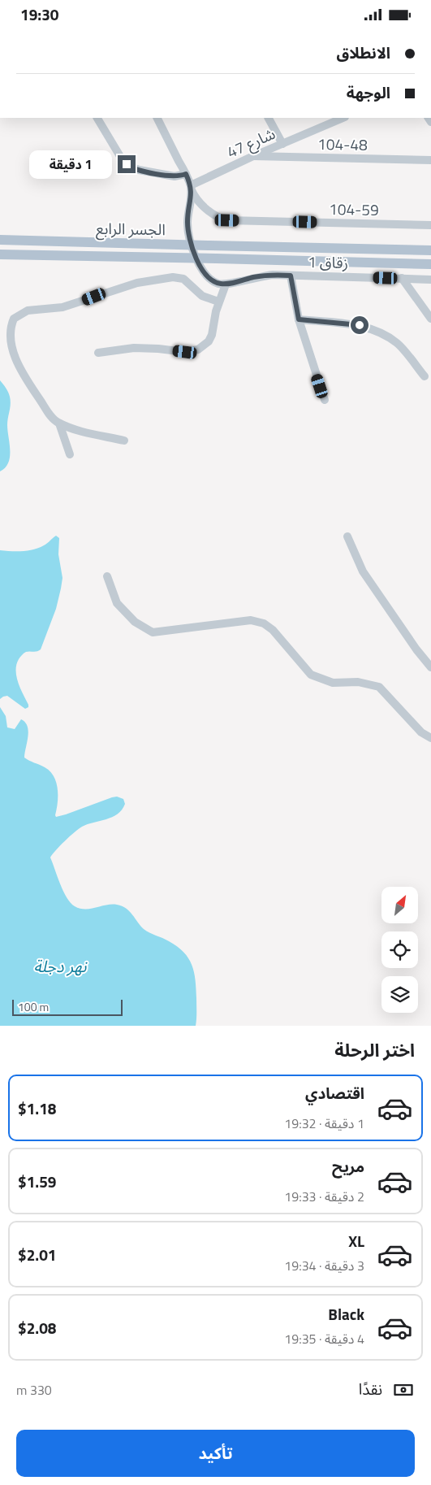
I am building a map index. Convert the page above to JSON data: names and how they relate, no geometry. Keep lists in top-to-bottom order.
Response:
{
  "streets": {
    "main road": ["الجسر الرابع"],
    "street": [
      "شارع 47",
      "104-48",
      "104-59",
      "زقاق 1"
    ]
  },
  "crossings": [
    ["شارع 47", "104-48"],
    ["شارع 47", "104-59"]
  ],
  "water": ["نهر دجلة"],
  "scale_bar": "100 m",
  "north": "top right",
  "page": {
    "status": "19:30",
    "banner": ["الانطلاق", "الوجهة"],
    "bubble": "1 دقيقة",
    "scale": "100 m",
    "heading": "اختر الرحلة",
    "list": [
      {
        "name": "اقتصادي",
        "note": "1 دقيقة · 19:32",
        "value": "$1.18"
      },
      {
        "name": "مريح",
        "note": "2 دقيقة · 19:33",
        "value": "$1.59"
      },
      {
        "name": "XL",
        "note": "3 دقيقة · 19:34",
        "value": "$2.01"
      },
      {
        "name": "Black",
        "note": "4 دقيقة · 19:35",
        "value": "$2.08"
      }
    ],
    "pay": ["نقدًا", "330 m"],
    "buttons": "تأكيد"
  }
}
